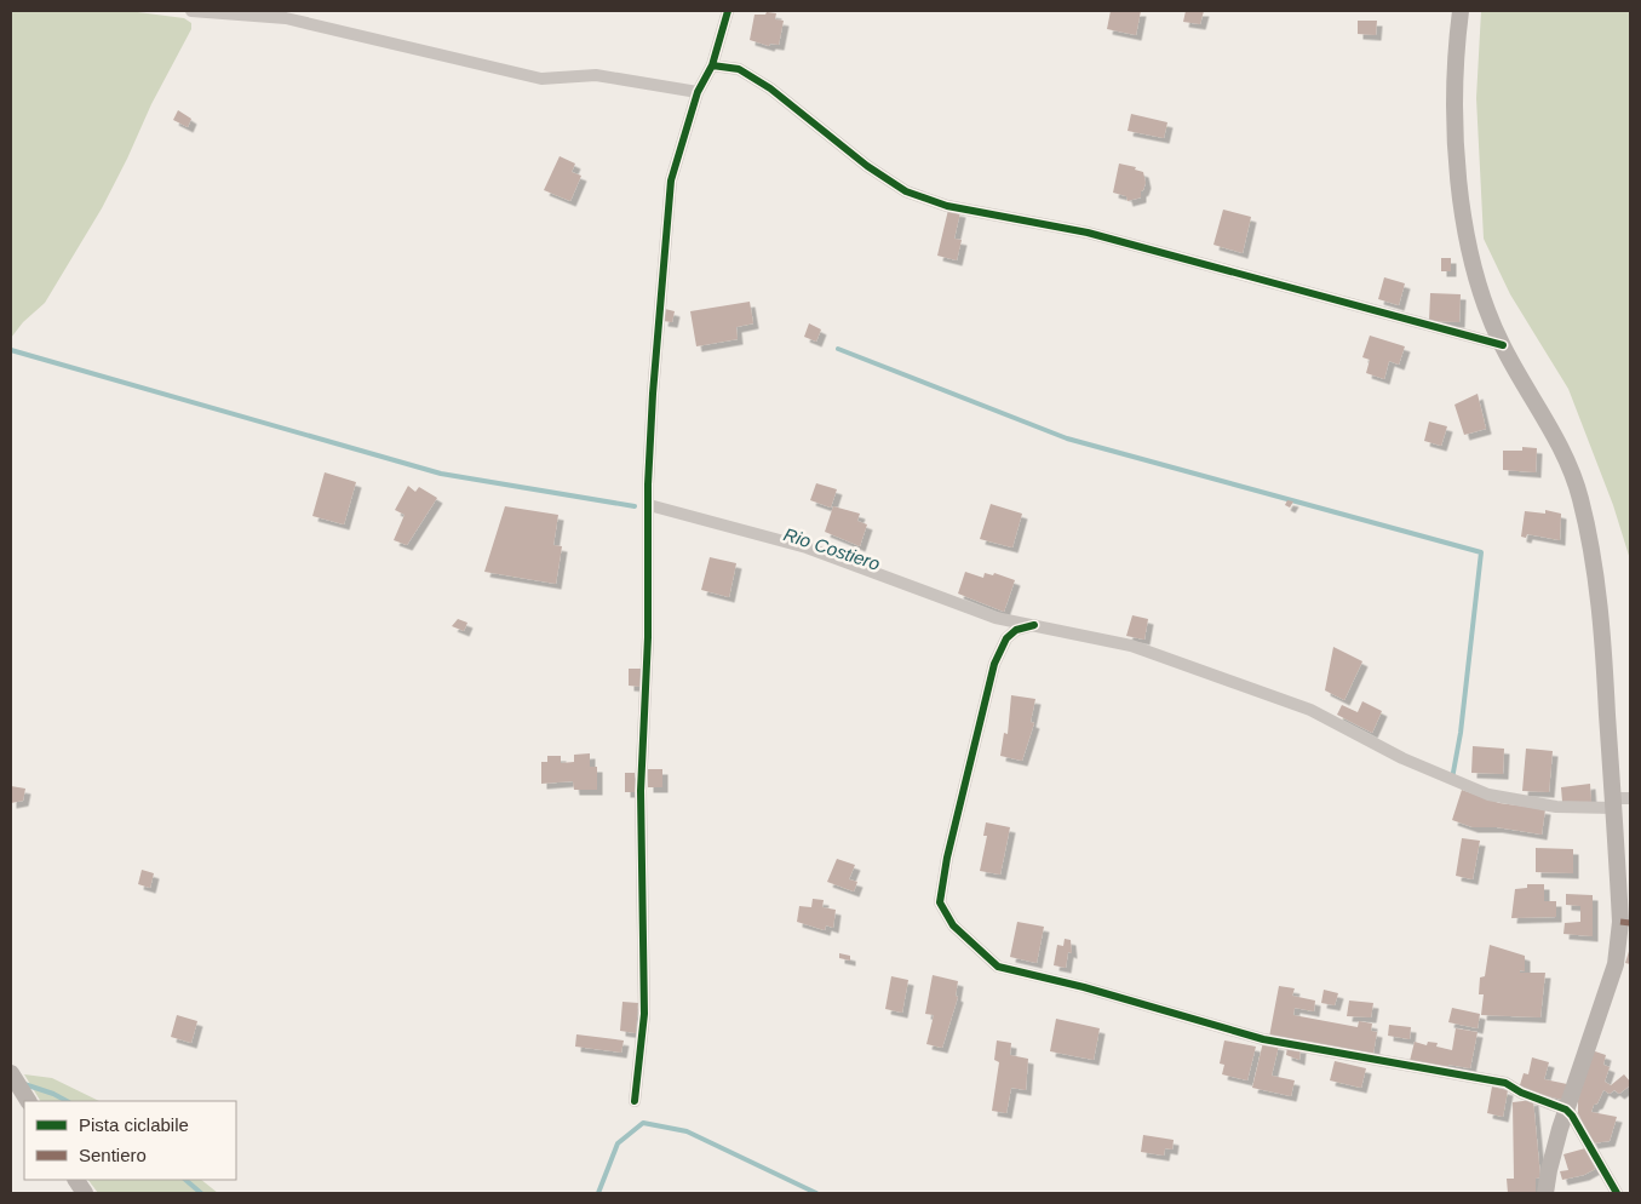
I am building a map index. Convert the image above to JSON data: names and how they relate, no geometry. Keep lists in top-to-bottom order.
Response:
{
  "water": ["Rio Costiero"],
  "legend": ["Pista ciclabile", "Sentiero"]
}
